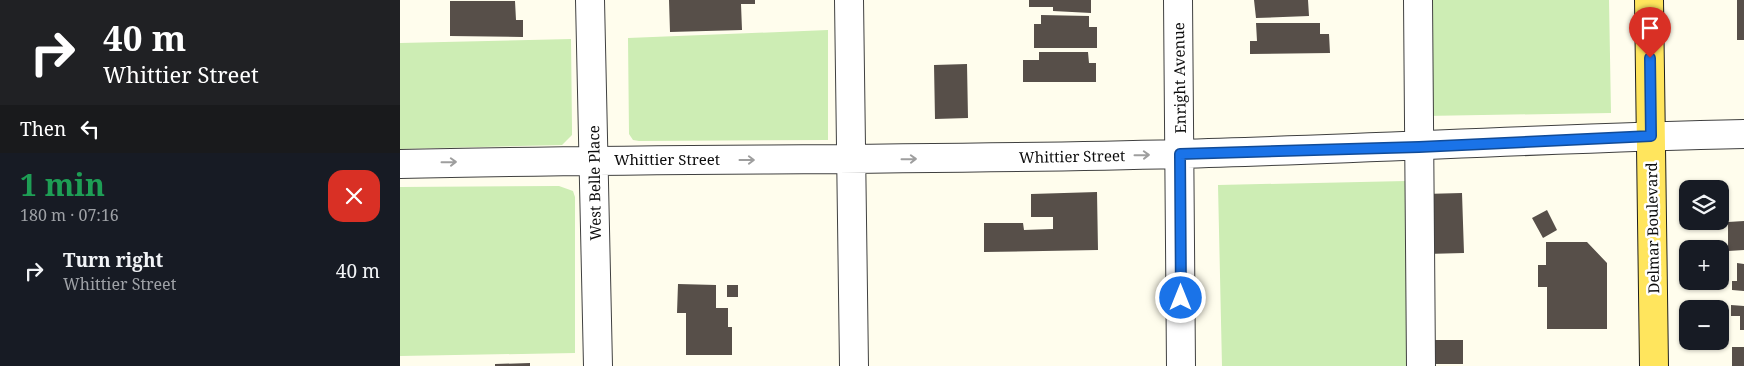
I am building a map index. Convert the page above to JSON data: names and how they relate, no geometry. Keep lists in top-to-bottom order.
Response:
{
  "streets": {
    "main road": ["Delmar Boulevard"],
    "street": ["Enright Avenue", "Whittier Street", "West Belle Place"]
  },
  "crossings": [
    ["Enright Avenue", "Whittier Street"],
    ["Whittier Street", "West Belle Place"],
    ["Whittier Street", "Delmar Boulevard"]
  ],
  "one_way": ["Whittier Street"],
  "page": {
    "turn": ["40 m", "Whittier Street"],
    "then": "Then",
    "heading": ["1 min", "180 m · 07:16"],
    "map_buttons": ["+", "−"],
    "list": [
      {
        "name": "Turn right",
        "note": "Whittier Street",
        "value": "40 m"
      }
    ]
  }
}
